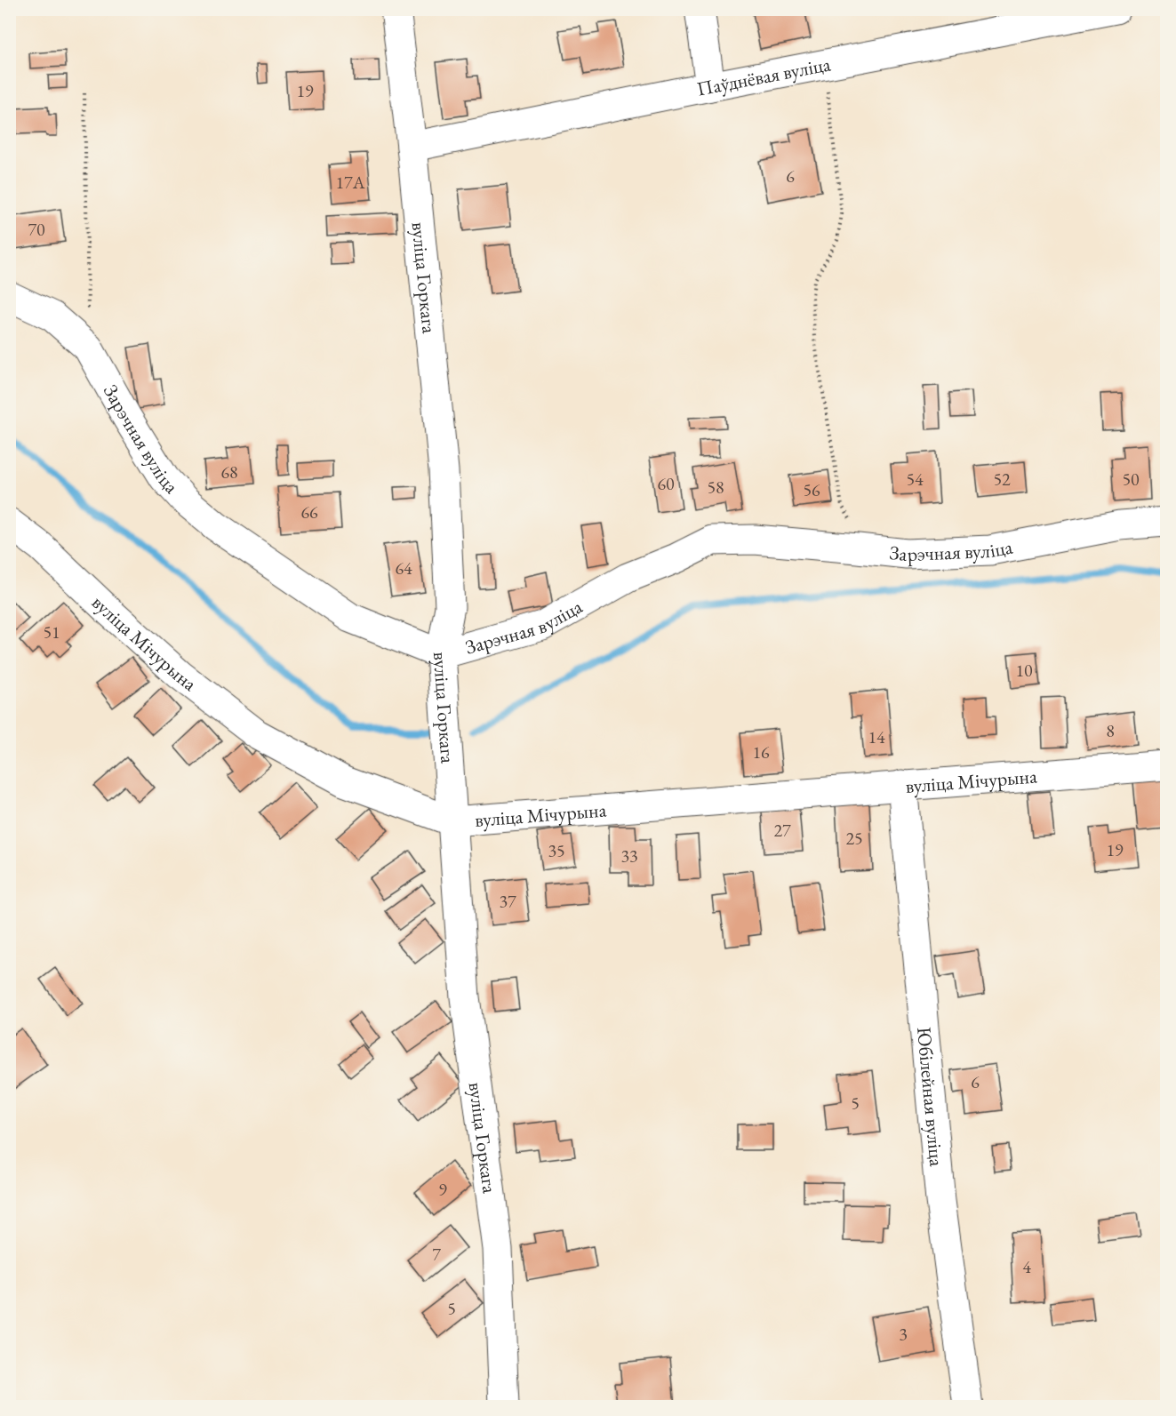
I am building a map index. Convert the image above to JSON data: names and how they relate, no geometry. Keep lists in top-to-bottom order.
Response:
{
  "streets": {
    "street": [
      "Паўднёвая вуліца",
      "вуліца Горкага",
      "Зарэчная вуліца",
      "вуліца Мічурына",
      "Юбілейная вуліца"
    ]
  },
  "crossings": [
    ["Паўднёвая вуліца", "вуліца Горкага"],
    ["вуліца Горкага", "Зарэчная вуліца"],
    ["вуліца Горкага", "вуліца Мічурына"],
    ["вуліца Мічурына", "Юбілейная вуліца"]
  ],
  "house_numbers": [
    "19",
    "6",
    "17А",
    "70",
    "68",
    "54",
    "52",
    "50",
    "60",
    "58",
    "56",
    "66",
    "64",
    "51",
    "10",
    "8",
    "14",
    "16",
    "27",
    "25",
    "19",
    "35",
    "33",
    "37",
    "6",
    "5",
    "9",
    "7",
    "4",
    "5",
    "3"
  ]
}
